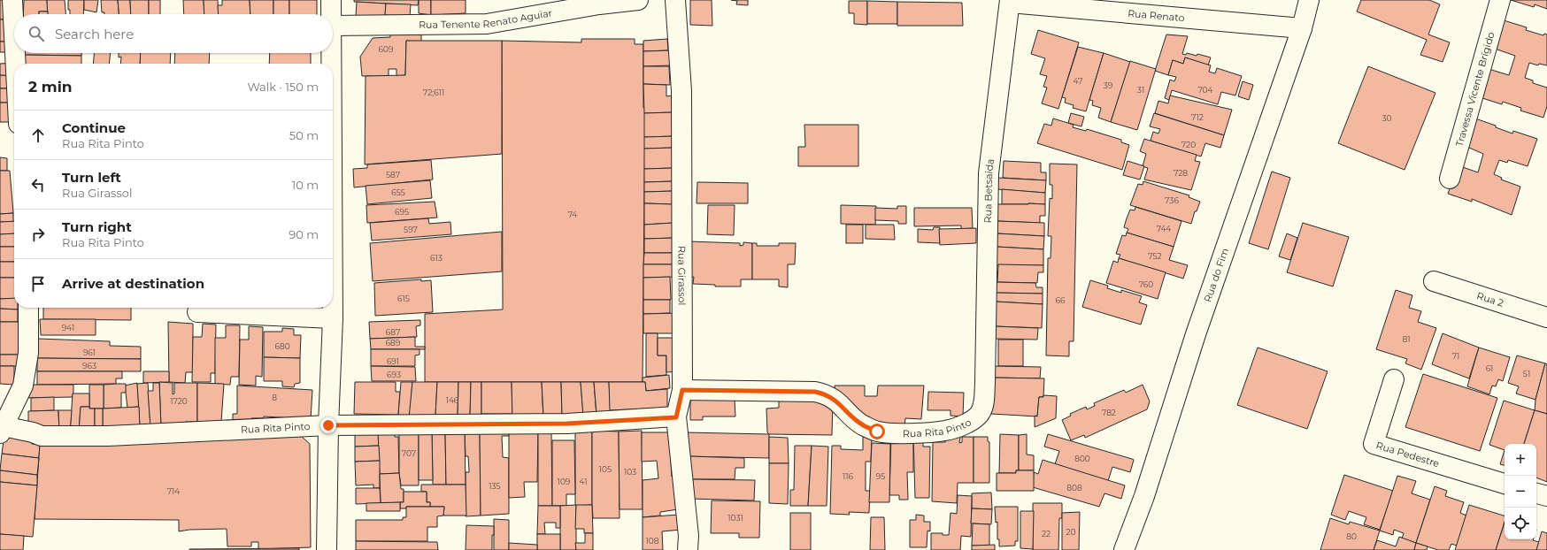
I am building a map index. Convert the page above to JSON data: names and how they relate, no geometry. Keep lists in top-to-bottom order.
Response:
{
  "streets": {
    "street": [
      "Rua Renato",
      "Rua Tenente Renato Aguiar",
      "Travessa Vicente Brígido",
      "Rua Betsaida",
      "Rua do Fim",
      "Rua Girassol",
      "Rua 2",
      "Rua Rita Pinto",
      "Rua Pedestre"
    ]
  },
  "crossings": [
    ["Rua Renato", "Rua Betsaida"],
    ["Rua Renato", "Rua do Fim"],
    ["Rua Betsaida", "Rua Rita Pinto"],
    ["Rua Girassol", "Rua Rita Pinto"]
  ],
  "house_numbers": [
    "609",
    "47",
    "39",
    "31",
    "704",
    "72;611",
    "712",
    "30",
    "720",
    "728",
    "587",
    "655",
    "736",
    "695",
    "74",
    "744",
    "597",
    "752",
    "613",
    "760",
    "615",
    "66",
    "941",
    "687",
    "81",
    "689",
    "680",
    "961",
    "71",
    "691",
    "963",
    "61",
    "51",
    "693",
    "8",
    "146",
    "1720",
    "782",
    "707",
    "800",
    "105",
    "103",
    "116",
    "95",
    "109",
    "41",
    "135",
    "808",
    "714",
    "1031",
    "20",
    "22",
    "80",
    "108"
  ],
  "page": {
    "search": "Search here",
    "heading": ["2 min", "Walk · 150 m"],
    "list": [
      ["Continue", "Rua Rita Pinto", "50 m"],
      ["Turn left", "Rua Girassol", "10 m"],
      ["Turn right", "Rua Rita Pinto", "90 m"],
      "Arrive at destination"
    ],
    "map_buttons": ["+", "−"]
  }
}
